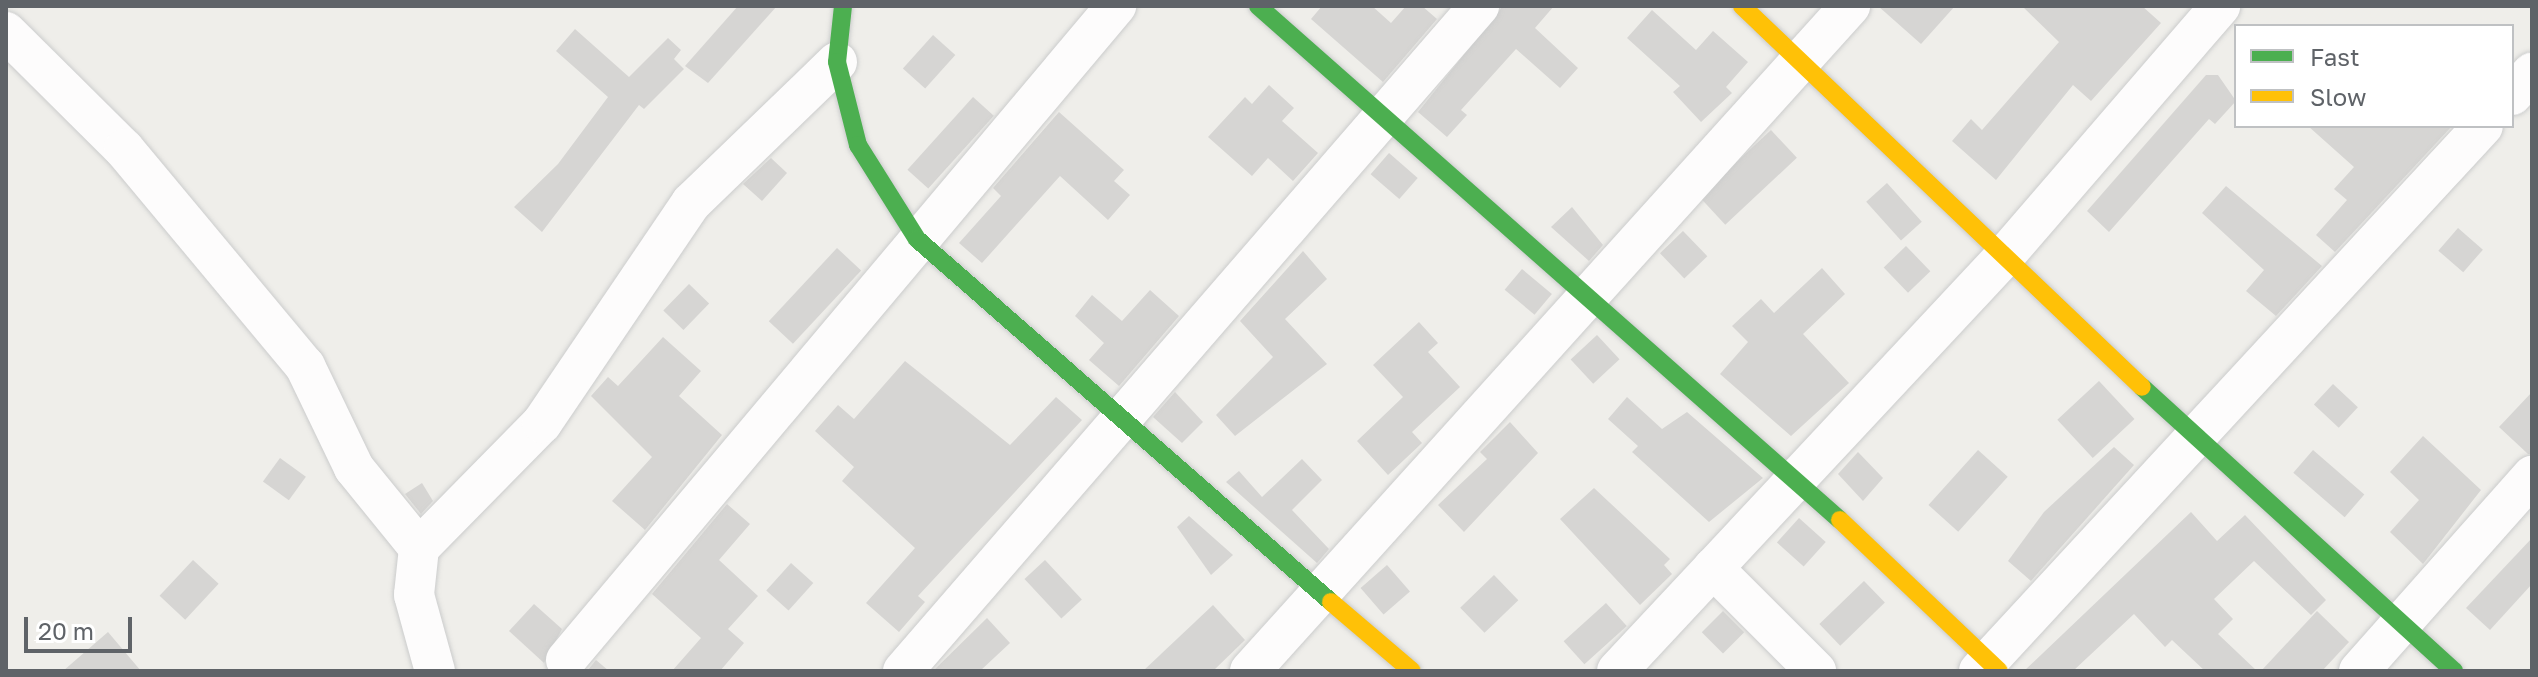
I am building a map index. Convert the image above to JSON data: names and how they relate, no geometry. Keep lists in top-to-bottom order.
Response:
{
  "legend": ["Fast", "Slow"],
  "scale_bar": "20 m"
}
